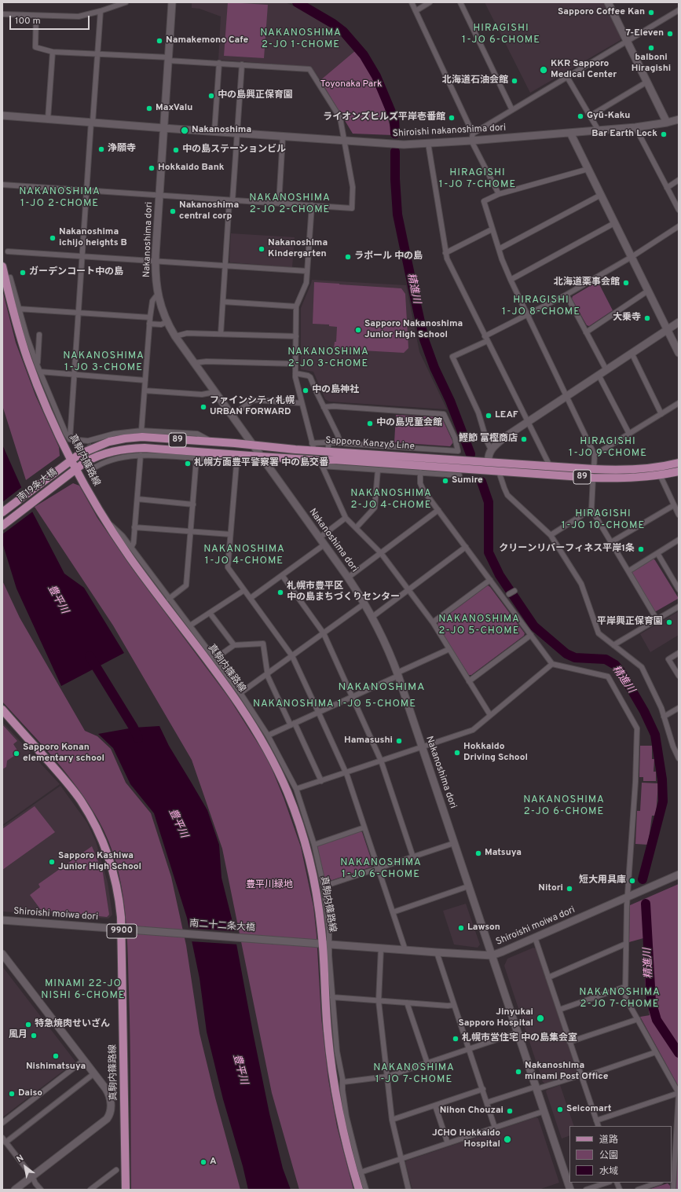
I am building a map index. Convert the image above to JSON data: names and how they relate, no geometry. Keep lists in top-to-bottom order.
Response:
{
  "streets": {
    "main road": [
      "89",
      "Sapporo Kanzyō Line",
      "真駒内篠路線",
      "南19条大橋",
      "9900"
    ],
    "street": [
      "Shiroishi nakanoshima dori",
      "Nakanoshima dori",
      "Shiroishi moiwa dori",
      "南二十二条大橋"
    ]
  },
  "crossings": [
    ["Shiroishi nakanoshima dori", "Nakanoshima dori"],
    ["Nakanoshima dori", "Sapporo Kanzyō Line"],
    ["Nakanoshima dori", "Shiroishi moiwa dori"],
    ["Sapporo Kanzyō Line", "真駒内篠路線"],
    ["Sapporo Kanzyō Line", "南19条大橋"],
    ["真駒内篠路線", "南19条大橋"],
    ["真駒内篠路線", "Shiroishi moiwa dori"],
    ["真駒内篠路線", "南二十二条大橋"],
    ["Shiroishi moiwa dori", "南二十二条大橋"]
  ],
  "districts": [
    "HIRAGISHI 1-JO 6-CHOME",
    "NAKANOSHIMA 2-JO 1-CHOME",
    "HIRAGISHI 1-JO 7-CHOME",
    "NAKANOSHIMA 1-JO 2-CHOME",
    "NAKANOSHIMA 2-JO 2-CHOME",
    "HIRAGISHI 1-JO 8-CHOME",
    "NAKANOSHIMA 2-JO 3-CHOME",
    "NAKANOSHIMA 1-JO 3-CHOME",
    "HIRAGISHI 1-JO 9-CHOME",
    "NAKANOSHIMA 2-JO 4-CHOME",
    "HIRAGISHI 1-JO 10-CHOME",
    "NAKANOSHIMA 1-JO 4-CHOME",
    "NAKANOSHIMA 2-JO 5-CHOME",
    "NAKANOSHIMA",
    "NAKANOSHIMA 1-JO 5-CHOME",
    "NAKANOSHIMA 2-JO 6-CHOME",
    "NAKANOSHIMA 1-JO 6-CHOME",
    "MINAMI 22-JO NISHI 6-CHOME",
    "NAKANOSHIMA 2-JO 7-CHOME",
    "NAKANOSHIMA 1-JO 7-CHOME"
  ],
  "water": ["精進川", "豊平川"],
  "parks": ["Toyonaka Park", "豊平川緑地"],
  "places": [
    "Sapporo Coffee Kan",
    "7-Eleven",
    "Namakemono Cafe",
    "balboni Hiragishi",
    "KKR Sapporo Medical Center",
    "北海道石油会館",
    "中の島興正保育園",
    "MaxValu",
    "Gyū-Kaku",
    "ライオンズヒルズ平岸壱番館",
    "Nakanoshima",
    "Bar Earth Lock",
    "浄願寺",
    "中の島ステーションビル",
    "Hokkaido Bank",
    "Nakanoshima central corp",
    "Nakanoshima ichijo heights B",
    "Nakanoshima Kindergarten",
    "ラポール 中の島",
    "ガーデンコート中の島",
    "北海道薬事会館",
    "大乗寺",
    "Sapporo Nakanoshima Junior High School",
    "中の島神社",
    "ファインシティ札幌 URBAN FORWARD",
    "LEAF",
    "中の島児童会館",
    "鰹節 富樫商店",
    "札幌方面豊平警察署 中の島交番",
    "Sumire",
    "クリーンリバーフィネス平岸1条",
    "札幌市豊平区 中の島まちづくりセンター",
    "平岸興正保育園",
    "Hamasushi",
    "Hokkaido Driving School",
    "Sapporo Konan elementary school",
    "Matsuya",
    "Sapporo Kashiwa Junior High School",
    "短大用具庫",
    "Nitori",
    "Lawson",
    "Jinyukai Sapporo Hospital",
    "特急焼肉せいざん",
    "風月",
    "札幌市営住宅 中の島集会室",
    "Nishimatsuya",
    "Nakanoshima minami Post Office",
    "Daiso",
    "Seicomart",
    "Nihon Chouzai",
    "JCHO Hokkaido Hospital",
    "A"
  ],
  "legend": ["道路", "公園", "水域"],
  "scale_bar": "100 m",
  "north": "top left"
}
